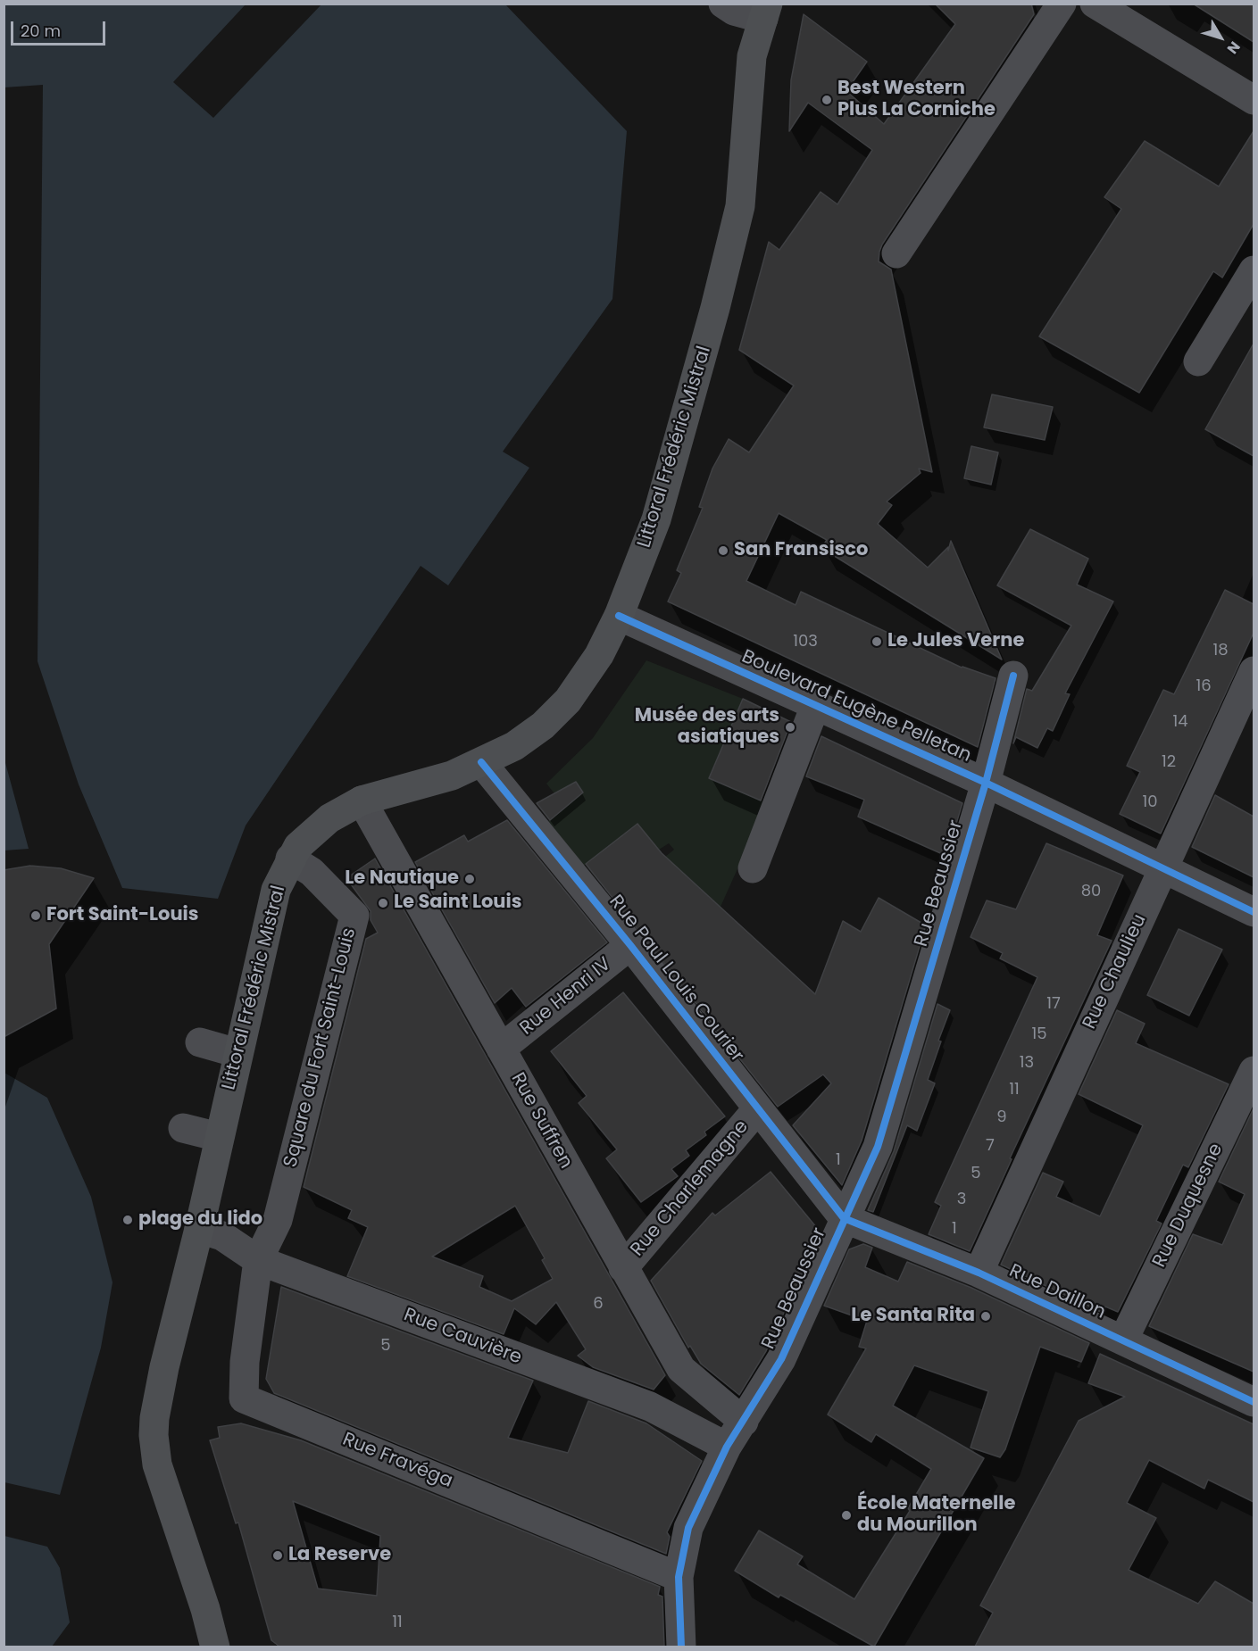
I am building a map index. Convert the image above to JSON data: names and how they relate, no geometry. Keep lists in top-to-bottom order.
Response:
{
  "streets": {
    "main road": ["Littoral Frédéric Mistral"],
    "street": [
      "Boulevard Eugène Pelletan",
      "Rue Beaussier",
      "Rue Chaulieu",
      "Rue Paul Louis Courier",
      "Rue Henri IV",
      "Square du Fort Saint-Louis",
      "Rue Suffren",
      "Rue Charlemagne",
      "Rue Duquesne",
      "Rue Daillon",
      "Rue Cauvière",
      "Rue Fravéga"
    ]
  },
  "crossings": [
    ["Littoral Frédéric Mistral", "Boulevard Eugène Pelletan"],
    ["Littoral Frédéric Mistral", "Rue Paul Louis Courier"],
    ["Littoral Frédéric Mistral", "Square du Fort Saint-Louis"],
    ["Littoral Frédéric Mistral", "Rue Suffren"],
    ["Littoral Frédéric Mistral", "Rue Cauvière"],
    ["Boulevard Eugène Pelletan", "Rue Beaussier"],
    ["Boulevard Eugène Pelletan", "Rue Chaulieu"],
    ["Rue Beaussier", "Rue Paul Louis Courier"],
    ["Rue Beaussier", "Rue Suffren"],
    ["Rue Beaussier", "Rue Daillon"],
    ["Rue Beaussier", "Rue Cauvière"],
    ["Rue Beaussier", "Rue Fravéga"],
    ["Rue Chaulieu", "Rue Daillon"],
    ["Rue Paul Louis Courier", "Rue Henri IV"],
    ["Rue Paul Louis Courier", "Rue Charlemagne"],
    ["Rue Paul Louis Courier", "Rue Daillon"],
    ["Rue Henri IV", "Rue Suffren"],
    ["Square du Fort Saint-Louis", "Rue Cauvière"],
    ["Square du Fort Saint-Louis", "Rue Fravéga"],
    ["Rue Suffren", "Rue Charlemagne"],
    ["Rue Duquesne", "Rue Daillon"],
    ["Rue Cauvière", "Rue Fravéga"]
  ],
  "places": [
    "Best Western Plus La Corniche",
    "San Fransisco",
    "Le Jules Verne",
    "Musée des arts asiatiques",
    "Le Nautique",
    "Le Saint Louis",
    "Fort Saint-Louis",
    "plage du lido",
    "Le Santa Rita",
    "École Maternelle du Mourillon",
    "La Reserve"
  ],
  "house_numbers": [
    "103",
    "18",
    "16",
    "14",
    "12",
    "10",
    "80",
    "17",
    "15",
    "13",
    "11",
    "9",
    "7",
    "1",
    "5",
    "3",
    "1",
    "6",
    "5",
    "11"
  ],
  "scale_bar": "20 m",
  "north": "bottom right"
}
